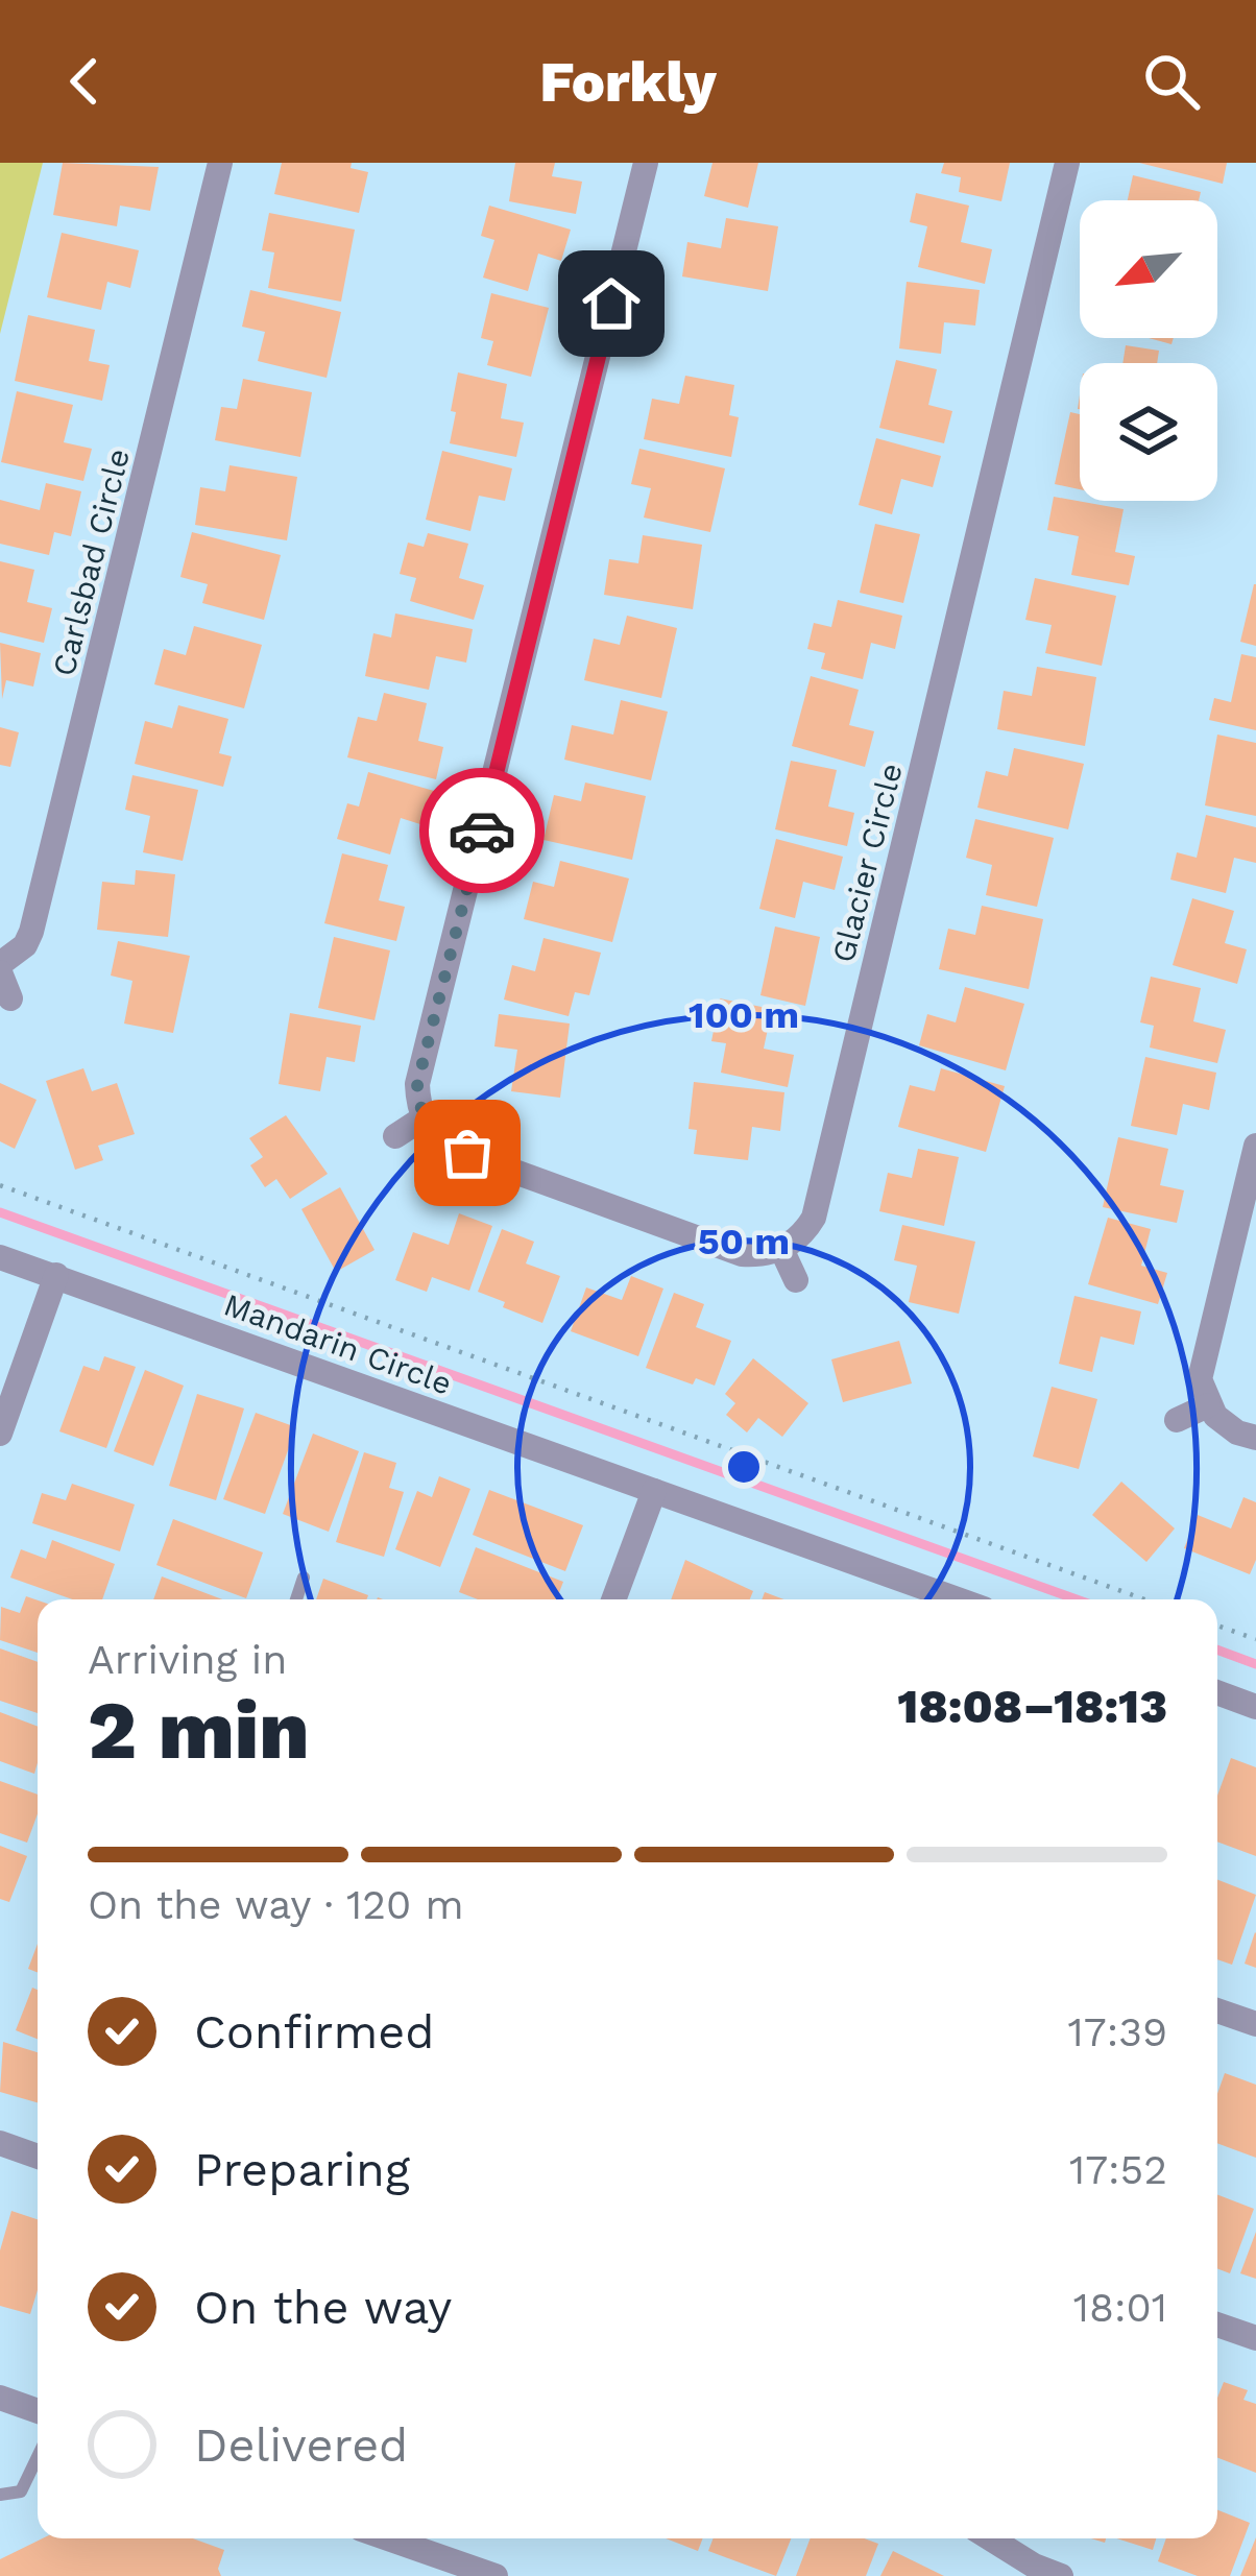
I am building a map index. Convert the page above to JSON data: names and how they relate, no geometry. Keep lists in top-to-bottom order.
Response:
{
  "streets": {
    "street": ["Carlsbad Circle", "Glacier Circle", "Mandarin Circle"]
  },
  "north": "bottom left",
  "page": {
    "header": "Forkly",
    "heading": ["2 min", "Arriving in", "18:08–18:13"],
    "bar": "On the way · 120 m",
    "list": [
      ["Confirmed", "17:39"],
      ["Preparing", "17:52"],
      ["On the way", "18:01"],
      "Delivered"
    ]
  },
  "rings": ["100 m", "50 m"]
}
